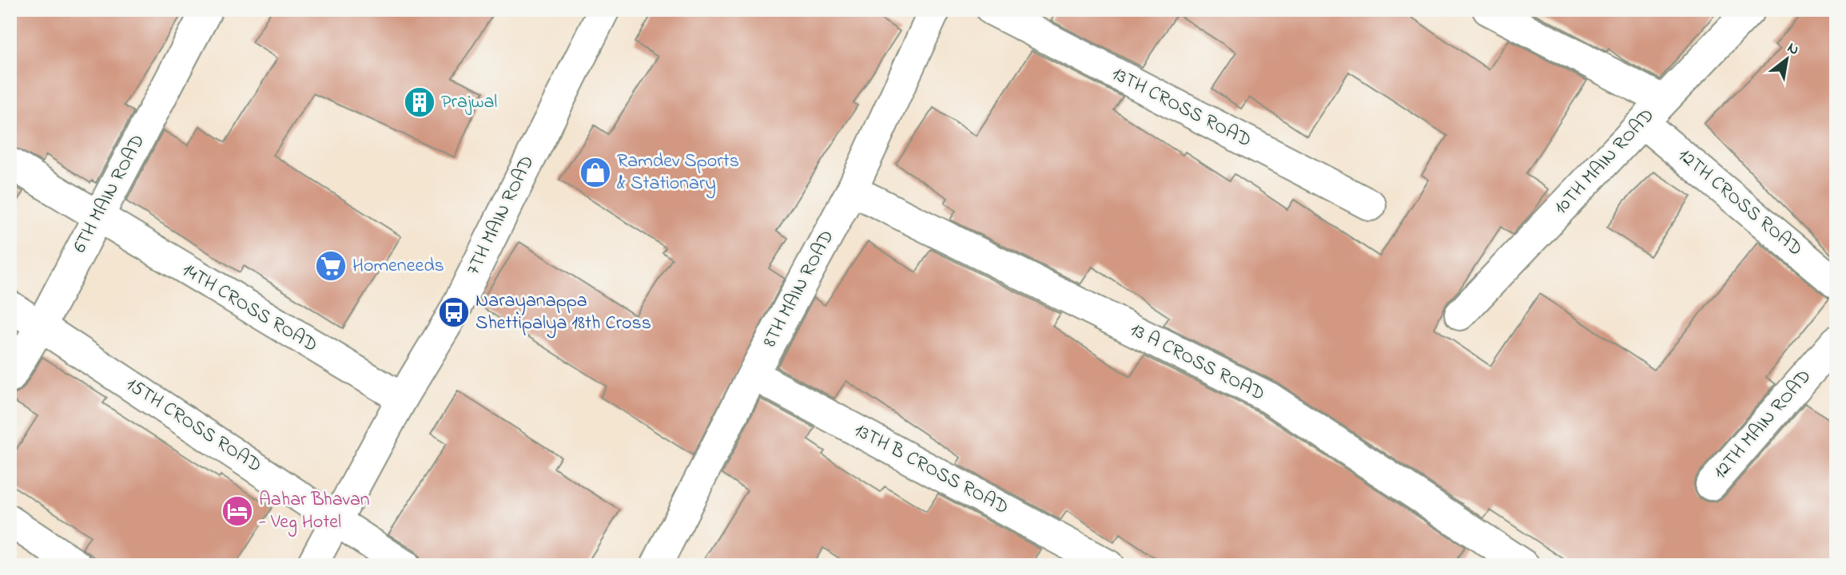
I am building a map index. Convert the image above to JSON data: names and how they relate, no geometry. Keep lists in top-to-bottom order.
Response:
{
  "streets": {
    "street": [
      "13TH CROSS ROAD",
      "10TH MAIN ROAD",
      "6TH MAIN ROAD",
      "12TH CROSS ROAD",
      "7TH MAIN ROAD",
      "8TH MAIN ROAD",
      "14TH CROSS ROAD",
      "13 A CROSS ROAD",
      "12TH MAIN ROAD",
      "15TH CROSS ROAD",
      "13TH B CROSS ROAD"
    ]
  },
  "crossings": [
    ["10TH MAIN ROAD", "12TH CROSS ROAD"],
    ["6TH MAIN ROAD", "14TH CROSS ROAD"],
    ["6TH MAIN ROAD", "15TH CROSS ROAD"],
    ["7TH MAIN ROAD", "14TH CROSS ROAD"],
    ["7TH MAIN ROAD", "15TH CROSS ROAD"],
    ["8TH MAIN ROAD", "13 A CROSS ROAD"],
    ["8TH MAIN ROAD", "13TH B CROSS ROAD"]
  ],
  "places": {
    "building": ["Prajwal"],
    "shop": ["Ramdev Sports & Stationary"],
    "supermarket": ["Homeneeds"],
    "bus stop": ["Narayanappa Shettipalya 18th Cross"],
    "hotel": ["Aahar Bhavan - Veg Hotel"]
  },
  "north": "top right"
}
